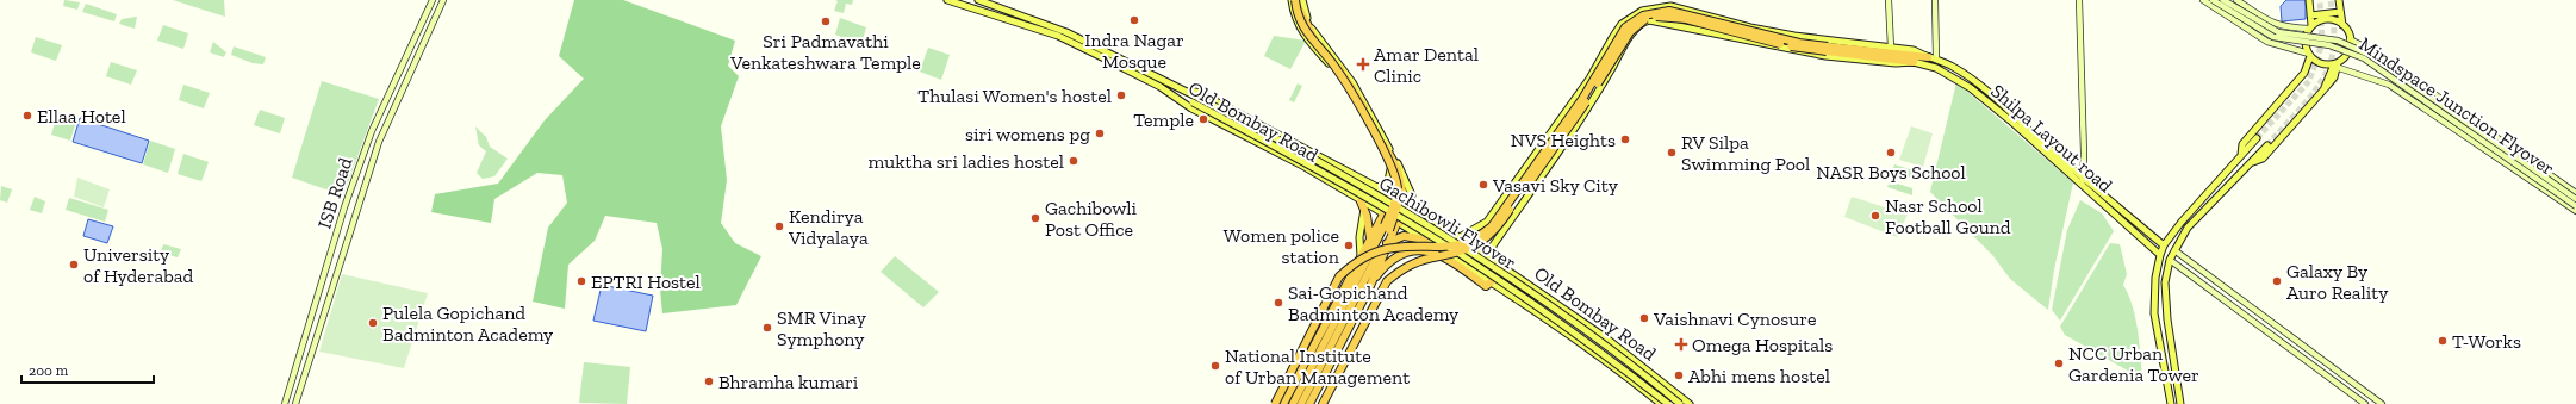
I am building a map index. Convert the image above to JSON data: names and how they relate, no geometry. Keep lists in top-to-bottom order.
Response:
{
  "streets": {
    "main road": [
      "Mindspace Junction Flyover",
      "Old Bombay Road",
      "Shilpa Layout road",
      "ISB Road",
      "Gachibowli Flyover"
    ]
  },
  "crossings": [
    ["Old Bombay Road", "Shilpa Layout road"],
    ["Old Bombay Road", "Gachibowli Flyover"]
  ],
  "places": {
    "other": [
      "Indra Nagar Mosque",
      "Sri Padmavathi Venkateshwara Temple",
      "Thulasi Women's hostel",
      "Ellaa Hotel",
      "Temple",
      "siri womens pg",
      "NVS Heights",
      "RV Silpa Swimming Pool",
      "NASR Boys School",
      "muktha sri ladies hostel",
      "Vasavi Sky City",
      "Nasr School Football Gound",
      "Gachibowli Post Office",
      "Kendirya Vidyalaya",
      "Women police station",
      "University of Hyderabad",
      "EPTRI Hostel",
      "Galaxy By Auro Reality",
      "Sai-Gopichand Badminton Academy",
      "Vaishnavi Cynosure",
      "Pulela Gopichand Badminton Academy",
      "SMR Vinay Symphony",
      "T-Works",
      "NCC Urban Gardenia Tower",
      "National Institute of Urban Management",
      "Abhi mens hostel",
      "Bhramha kumari"
    ],
    "health": ["Amar Dental Clinic", "Omega Hospitals"]
  },
  "scale_bar": "200 m"
}
